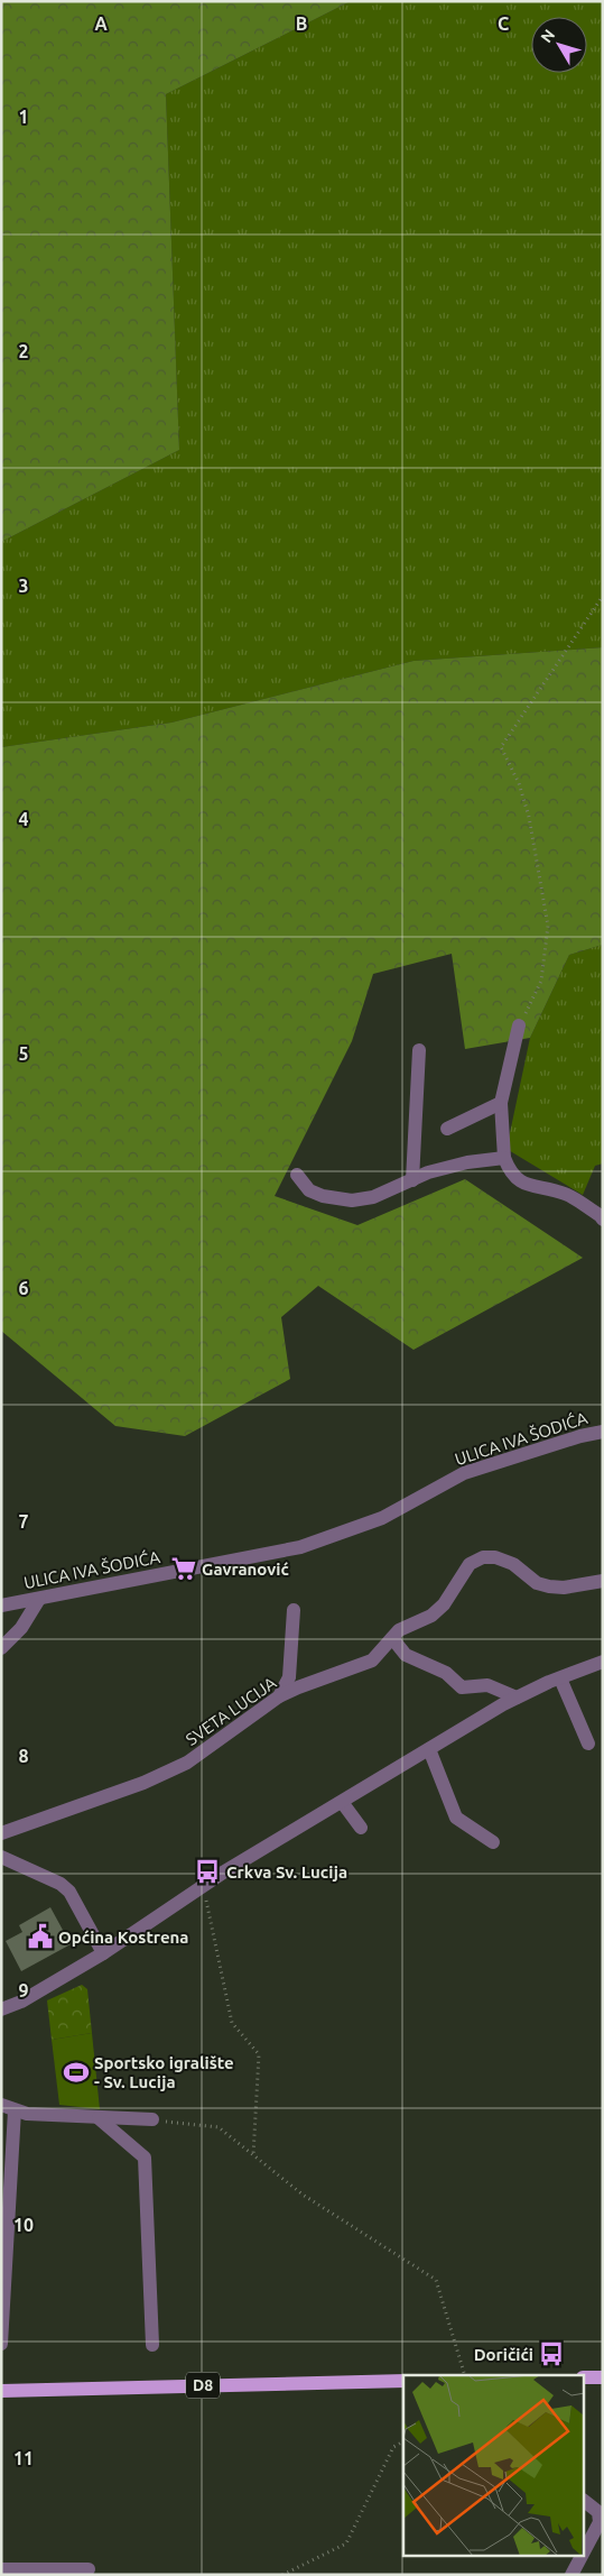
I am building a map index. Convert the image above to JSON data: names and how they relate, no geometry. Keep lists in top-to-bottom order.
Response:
{
  "streets": {
    "main road": ["D8"],
    "street": ["ULICA IVA ŠODIĆA", "SVETA LUCIJA"]
  },
  "places": {
    "supermarket": ["Gavranović"],
    "bus stop": ["Crkva Sv. Lucija", "Doričići"],
    "public building": ["Općina Kostrena"],
    "sports": ["Sportsko igralište - Sv. Lucija"]
  },
  "north": "top left",
  "grid": {
    "columns": ["A", "B", "C"],
    "rows": [
      "1",
      "2",
      "3",
      "4",
      "5",
      "6",
      "7",
      "8",
      "9",
      "10",
      "11"
    ]
  }
}
